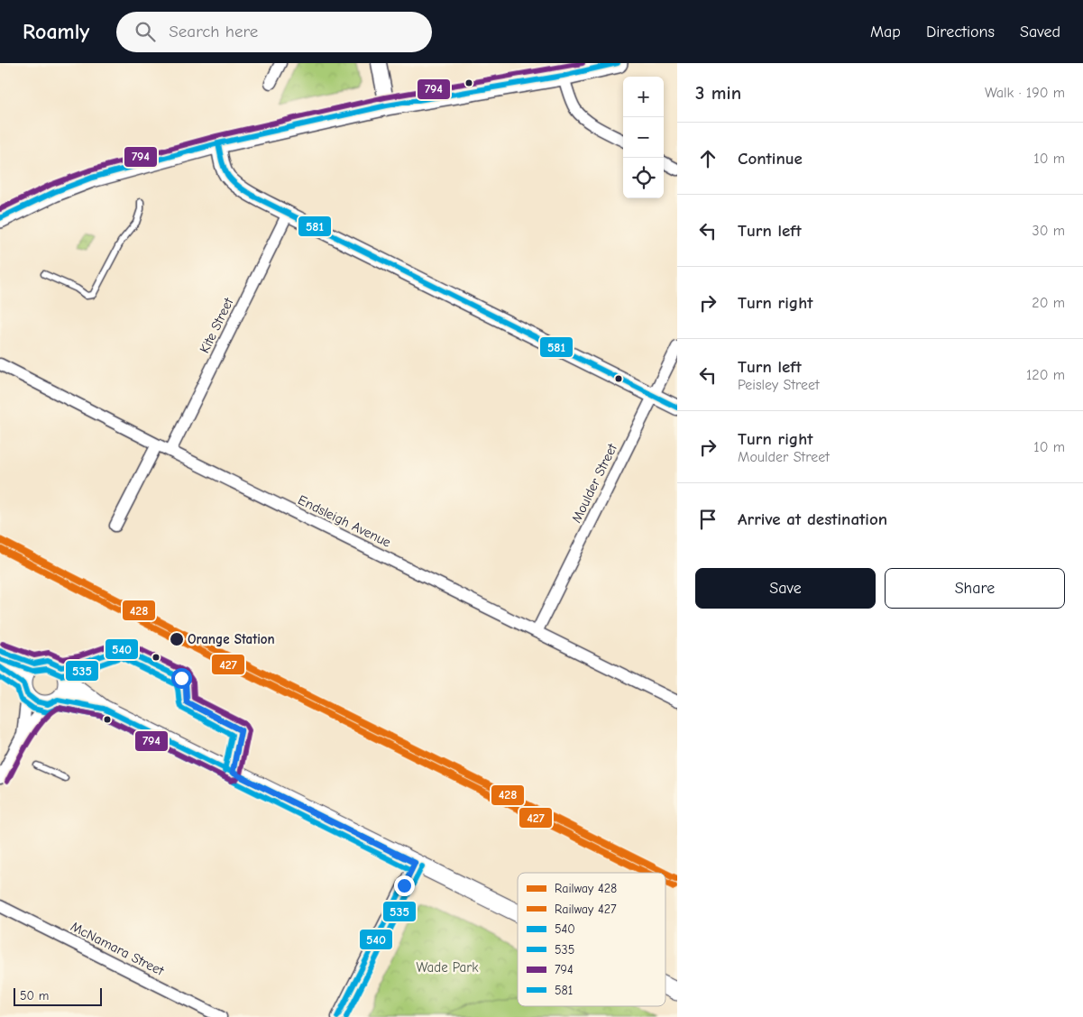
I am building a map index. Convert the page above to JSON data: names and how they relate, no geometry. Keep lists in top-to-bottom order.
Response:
{
  "streets": {
    "street": [
      "Kite Street",
      "Moulder Street",
      "Endsleigh Avenue",
      "McNamara Street"
    ]
  },
  "crossings": [
    ["Kite Street", "Endsleigh Avenue"],
    ["Moulder Street", "Endsleigh Avenue"]
  ],
  "parks": ["Wade Park"],
  "places": ["Orange Station"],
  "lines": [
    "transit line 794",
    "transit line 581",
    "rail line 428",
    "rail line 427",
    "transit line 540",
    "transit line 535"
  ],
  "legend": [
    "Railway 428",
    "Railway 427",
    "540",
    "535",
    "794",
    "581"
  ],
  "scale_bar": "50 m",
  "page": {
    "header": "Roamly",
    "search": "Search here",
    "nav": ["Map", "Directions", "Saved"],
    "heading": ["3 min", "Walk · 190 m"],
    "map_buttons": ["+", "−"],
    "list": [
      ["Continue", "10 m"],
      ["Turn left", "30 m"],
      ["Turn right", "20 m"],
      ["Turn left", "Peisley Street", "120 m"],
      ["Turn right", "Moulder Street", "10 m"],
      "Arrive at destination"
    ],
    "buttons": ["Save", "Share"],
    "scale": "50 m"
  }
}
